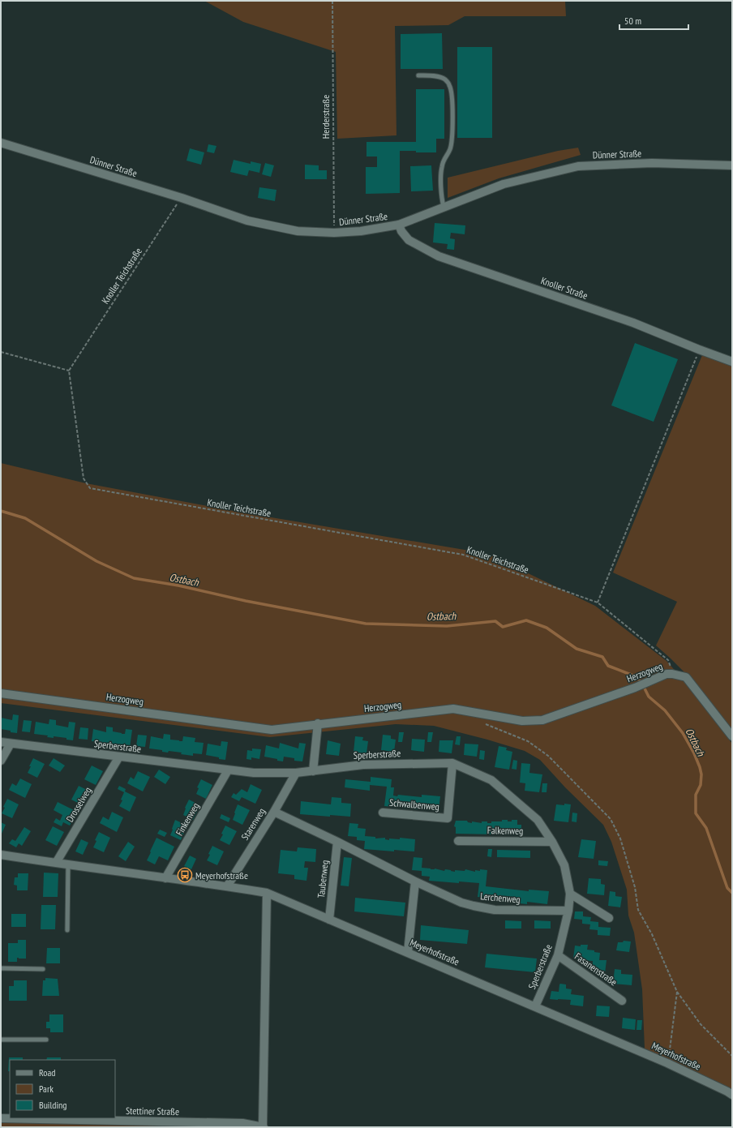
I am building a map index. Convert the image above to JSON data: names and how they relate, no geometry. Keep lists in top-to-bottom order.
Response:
{
  "streets": {
    "street": [
      "Dünner Straße",
      "Knoller Straße",
      "Herzogweg",
      "Sperberstraße",
      "Drosselweg",
      "Schwalbenweg",
      "Finkenweg",
      "Starenweg",
      "Falkenweg",
      "Taubenweg",
      "Lerchenweg",
      "Meyerhofstraße",
      "Fasanenstraße",
      "Stettiner Straße"
    ],
    "path": ["Herderstraße", "Knoller Teichstraße"]
  },
  "crossings": [
    ["Herderstraße", "Dünner Straße"],
    ["Dünner Straße", "Knoller Teichstraße"],
    ["Dünner Straße", "Knoller Straße"],
    ["Knoller Teichstraße", "Herzogweg"],
    ["Sperberstraße", "Drosselweg"],
    ["Sperberstraße", "Schwalbenweg"],
    ["Sperberstraße", "Finkenweg"],
    ["Sperberstraße", "Starenweg"],
    ["Sperberstraße", "Falkenweg"],
    ["Sperberstraße", "Lerchenweg"],
    ["Sperberstraße", "Meyerhofstraße"],
    ["Sperberstraße", "Fasanenstraße"],
    ["Drosselweg", "Meyerhofstraße"],
    ["Finkenweg", "Meyerhofstraße"],
    ["Starenweg", "Lerchenweg"],
    ["Starenweg", "Meyerhofstraße"],
    ["Taubenweg", "Lerchenweg"],
    ["Taubenweg", "Meyerhofstraße"]
  ],
  "water": ["Ostbach"],
  "places": {
    "bus stop": ["Meyerhofstraße"]
  },
  "legend": ["Road", "Park", "Building"],
  "scale_bar": "50 m"
}
